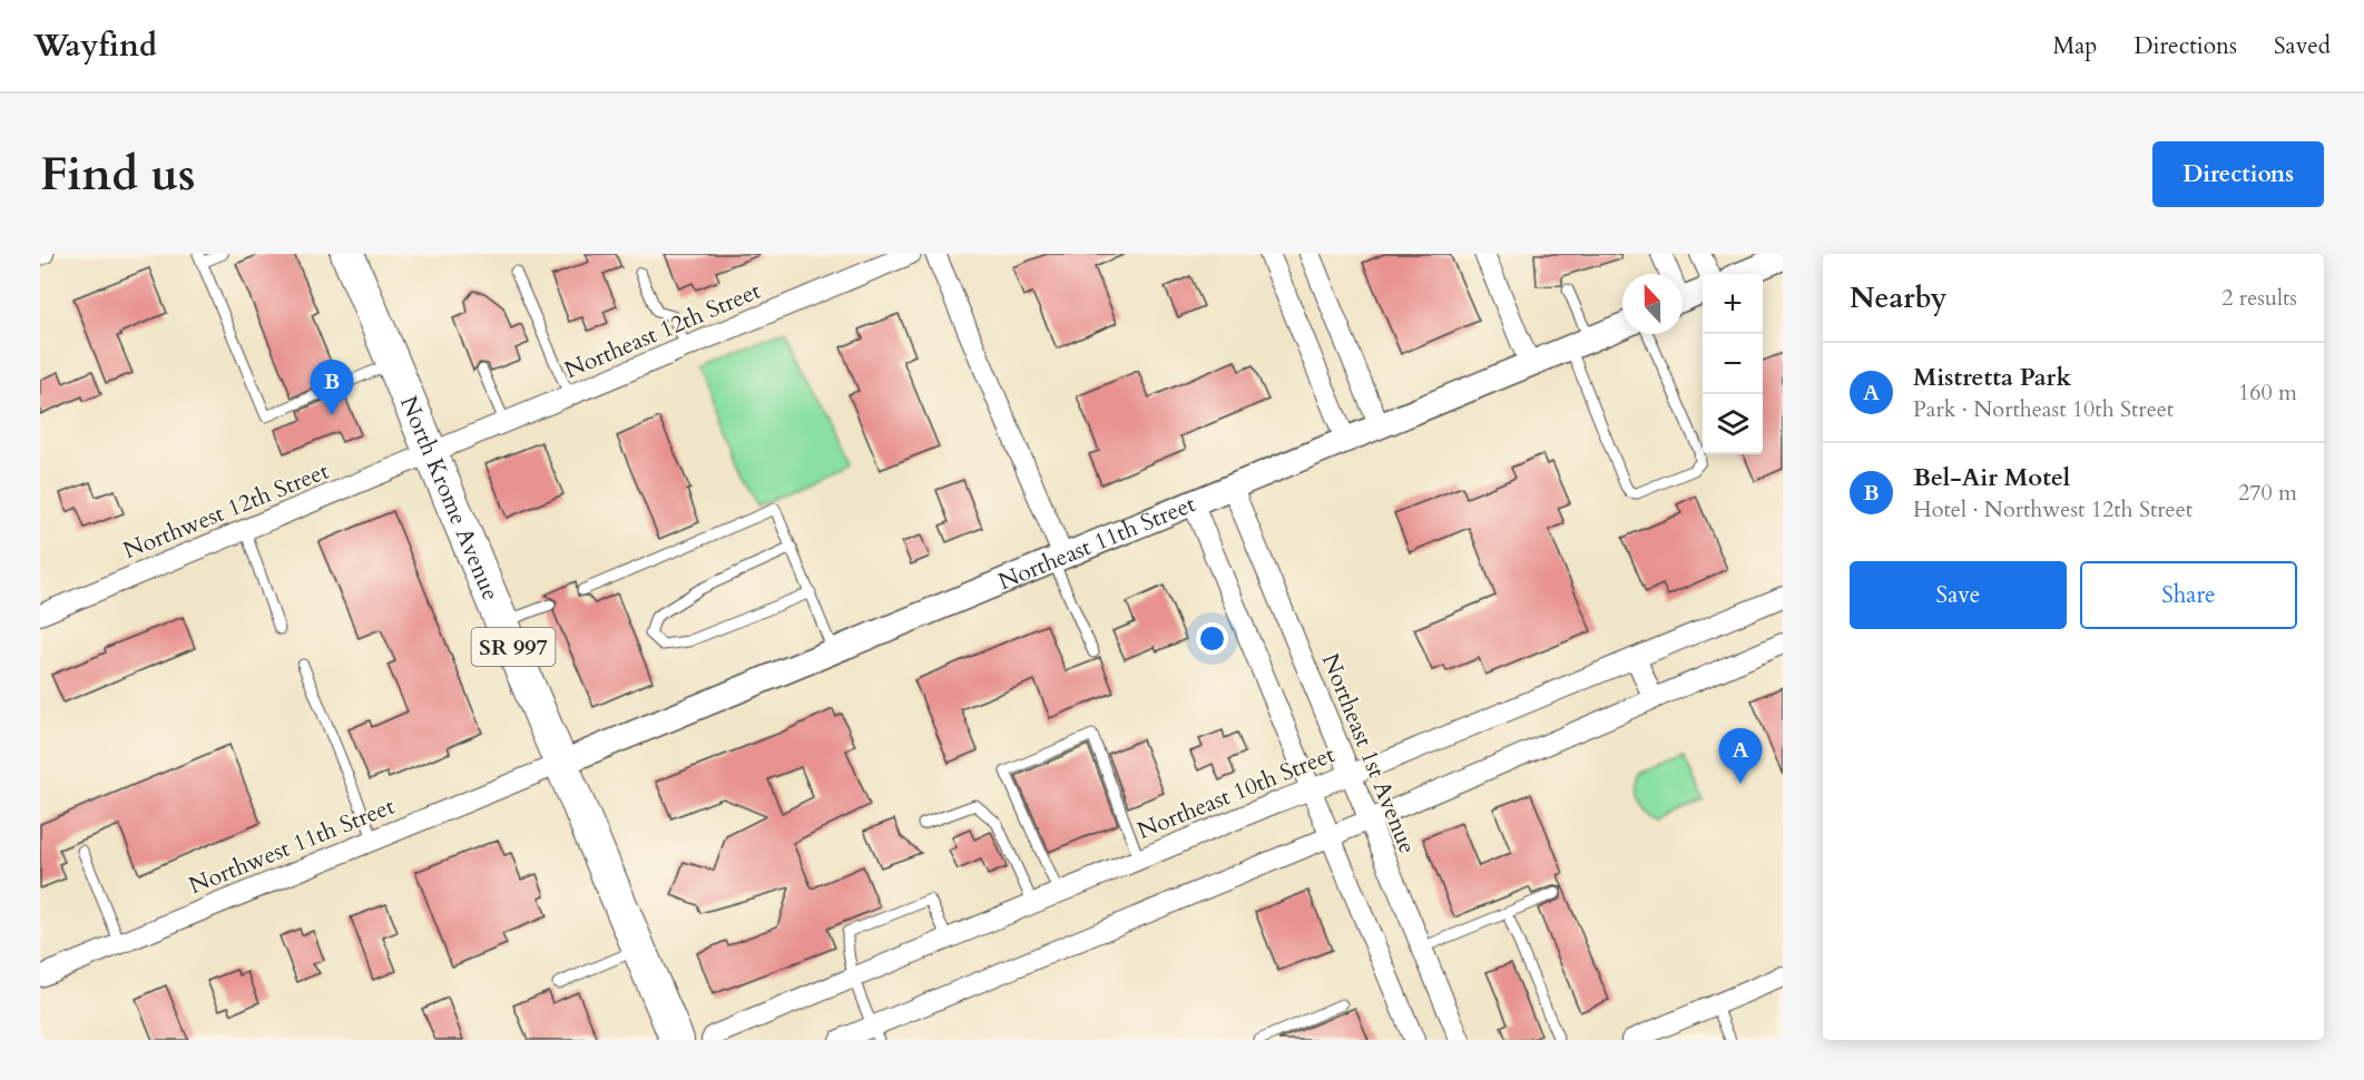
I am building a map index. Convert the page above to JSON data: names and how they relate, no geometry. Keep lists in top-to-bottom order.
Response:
{
  "streets": {
    "highway": ["North Krome Avenue", "SR 997"],
    "street": [
      "Northeast 12th Street",
      "Northwest 12th Street",
      "Northeast 11th Street",
      "Northeast 1st Avenue",
      "Northeast 10th Street",
      "Northwest 11th Street"
    ]
  },
  "crossings": [
    ["Northeast 12th Street", "North Krome Avenue"],
    ["Northeast 12th Street", "Northwest 12th Street"],
    ["North Krome Avenue", "Northwest 12th Street"],
    ["North Krome Avenue", "Northeast 11th Street"],
    ["North Krome Avenue", "Northwest 11th Street"],
    ["Northeast 11th Street", "Northeast 1st Avenue"],
    ["Northeast 11th Street", "Northwest 11th Street"],
    ["Northeast 1st Avenue", "Northeast 10th Street"]
  ],
  "north": "top",
  "page": {
    "header": "Wayfind",
    "nav": ["Map", "Directions", "Saved"],
    "buttons": [
      "Directions",
      ["Save", "Share"]
    ],
    "title": "Find us",
    "heading": ["Nearby", "2 results"],
    "map_buttons": ["+", "−"],
    "list": [
      {
        "mark": "A",
        "name": "Mistretta Park",
        "note": "Park · Northeast 10th Street",
        "value": "160 m"
      },
      {
        "mark": "B",
        "name": "Bel-Air Motel",
        "note": "Hotel · Northwest 12th Street",
        "value": "270 m"
      }
    ],
    "pins": ["B", "A"]
  }
}
